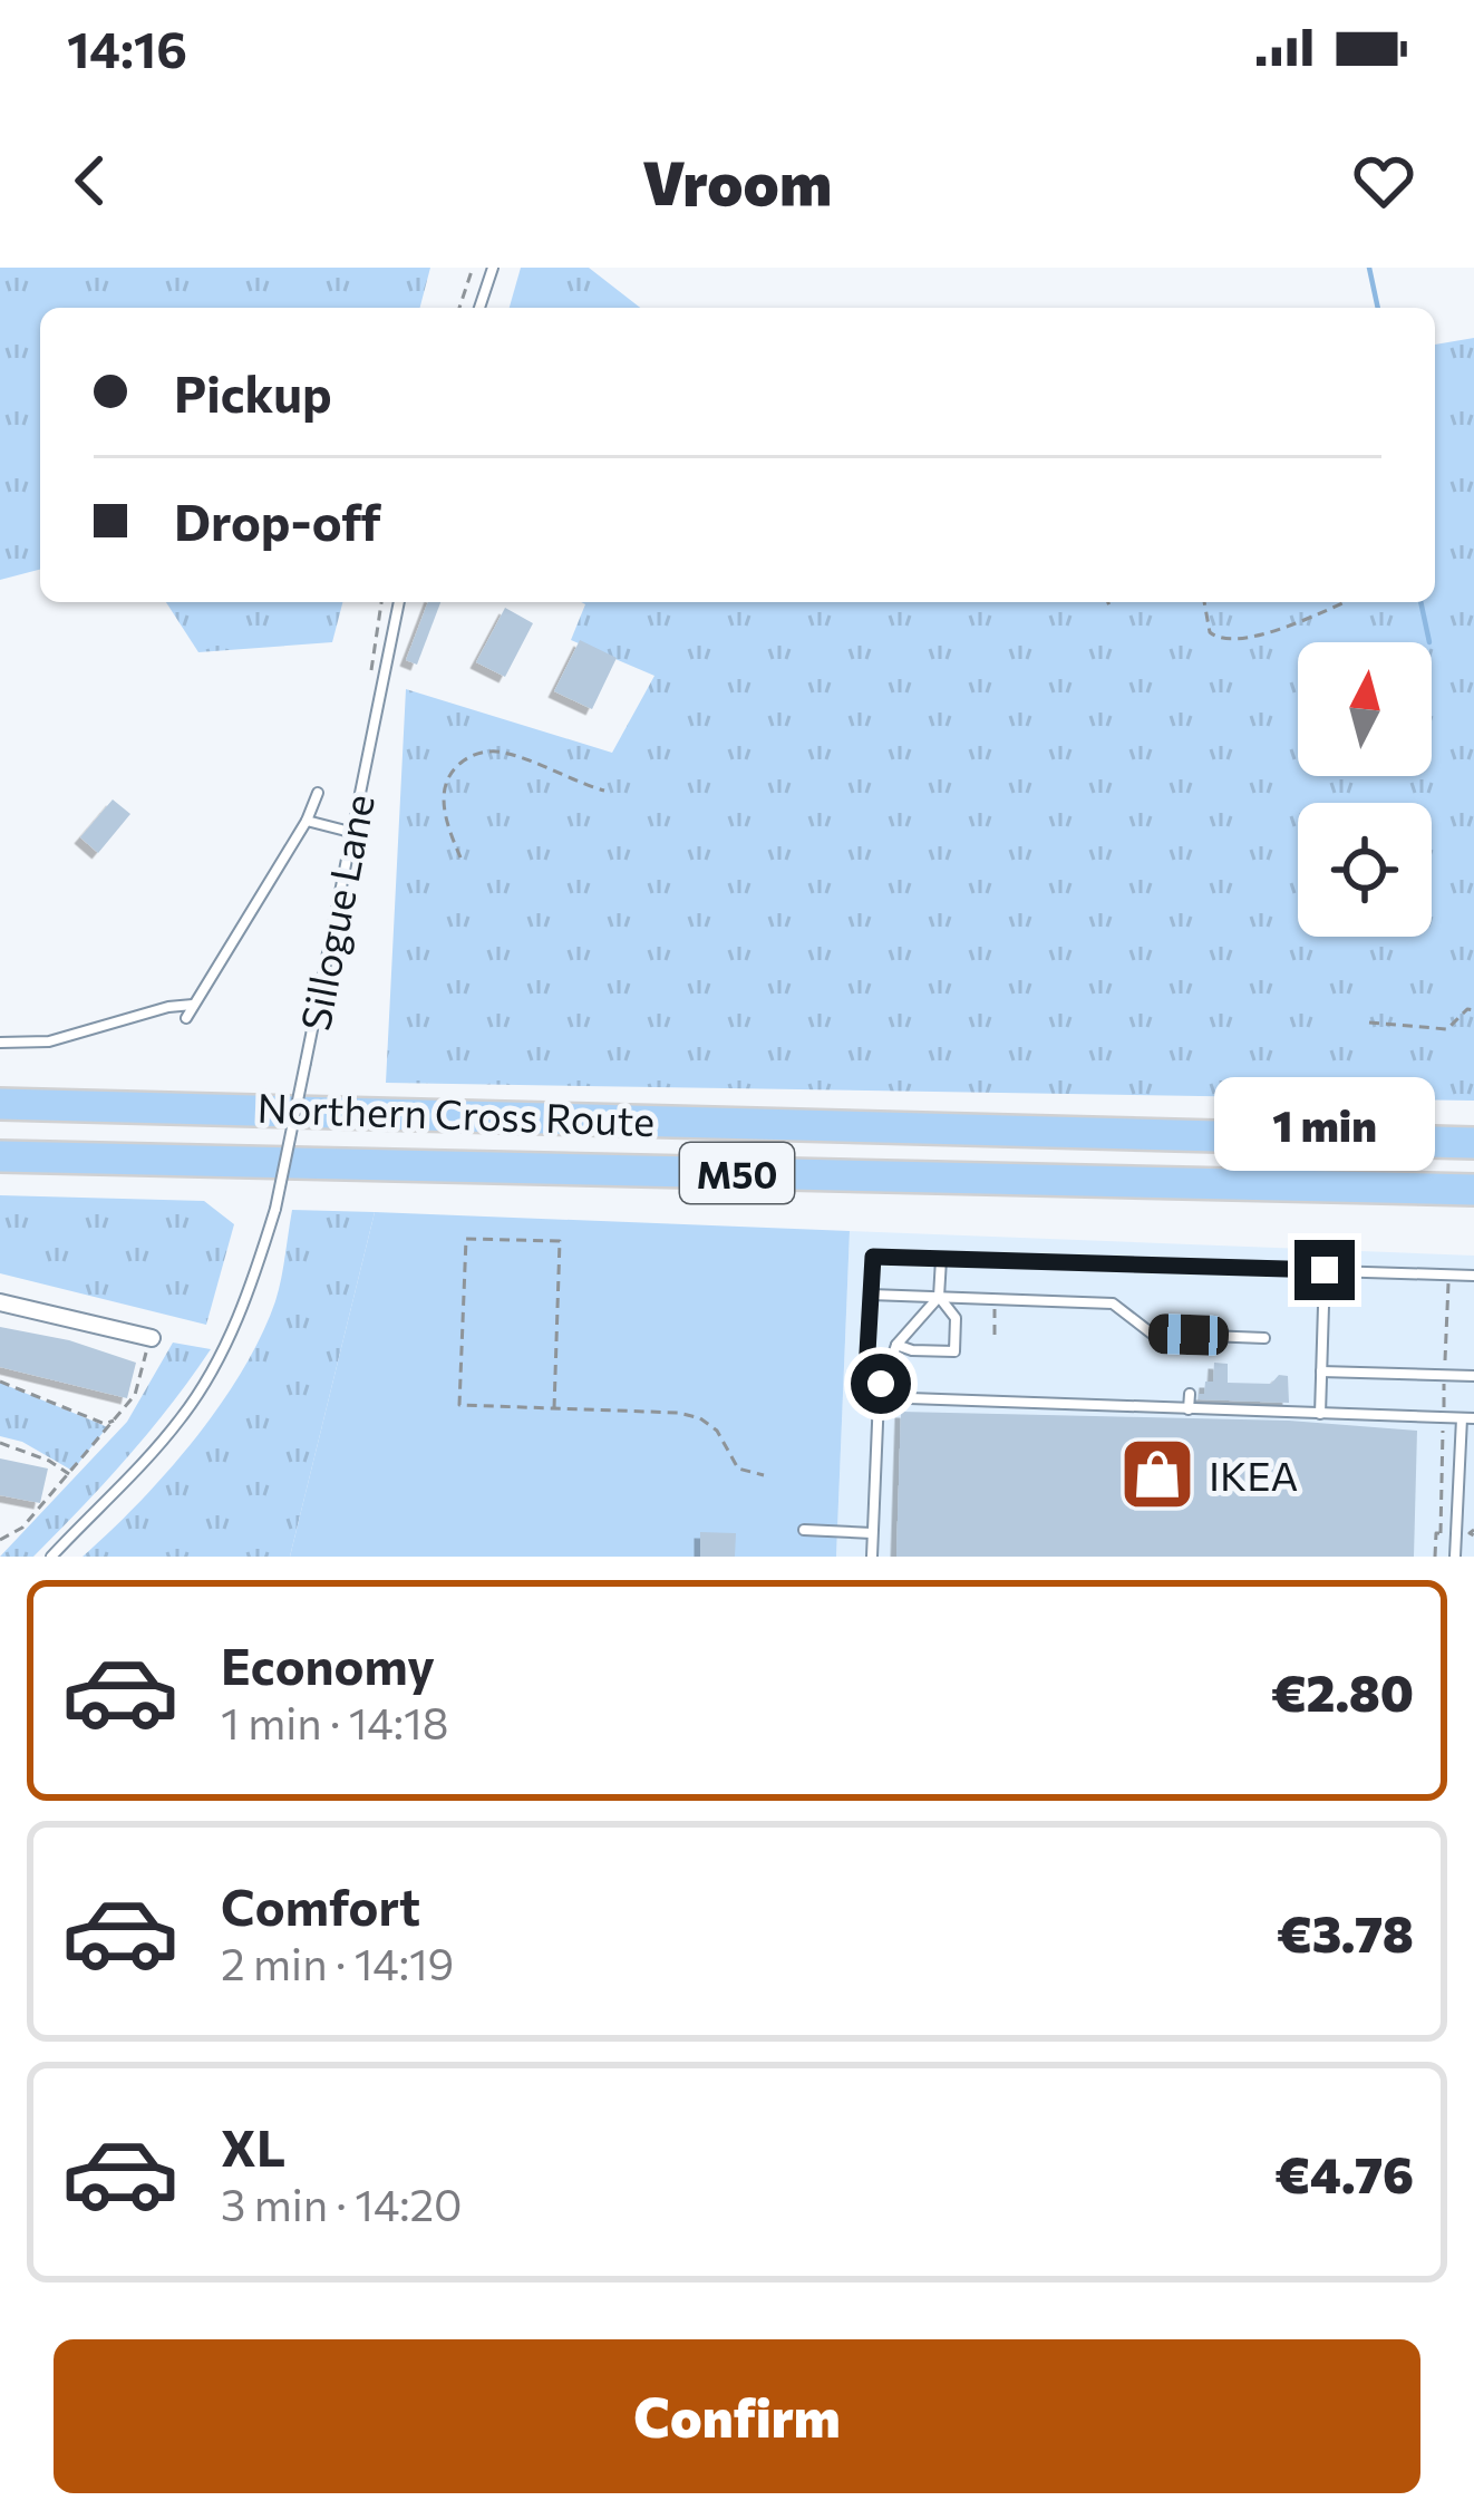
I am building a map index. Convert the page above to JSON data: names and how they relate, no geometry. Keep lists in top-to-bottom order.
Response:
{
  "streets": {
    "highway": ["Northern Cross Route", "M50"],
    "lane": ["Sillogue Lane"]
  },
  "places": {
    "shop": ["IKEA"]
  },
  "north": "top",
  "page": {
    "status": "14:16",
    "header": "Vroom",
    "banner": ["Pickup", "Drop-off"],
    "bubble": "1 min",
    "list": [
      {
        "name": "Economy",
        "note": "1 min · 14:18",
        "value": "€2.80"
      },
      {
        "name": "Comfort",
        "note": "2 min · 14:19",
        "value": "€3.78"
      },
      {
        "name": "XL",
        "note": "3 min · 14:20",
        "value": "€4.76"
      }
    ],
    "buttons": "Confirm"
  }
}
